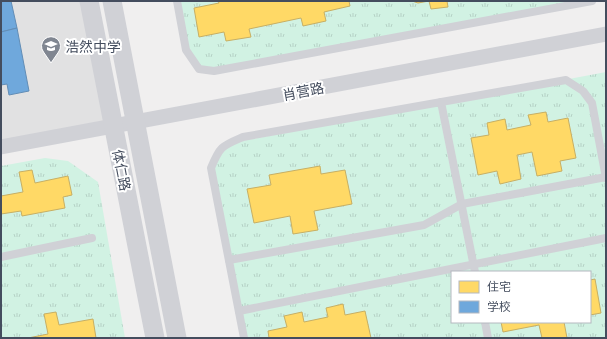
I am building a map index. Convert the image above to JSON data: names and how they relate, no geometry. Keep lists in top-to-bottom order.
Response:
{
  "streets": {
    "street": ["肖营路", "体仁路"]
  },
  "crossings": [
    ["肖营路", "体仁路"]
  ],
  "places": {
    "school or university": ["浩然中学"]
  },
  "legend": ["住宅", "学校"]
}
